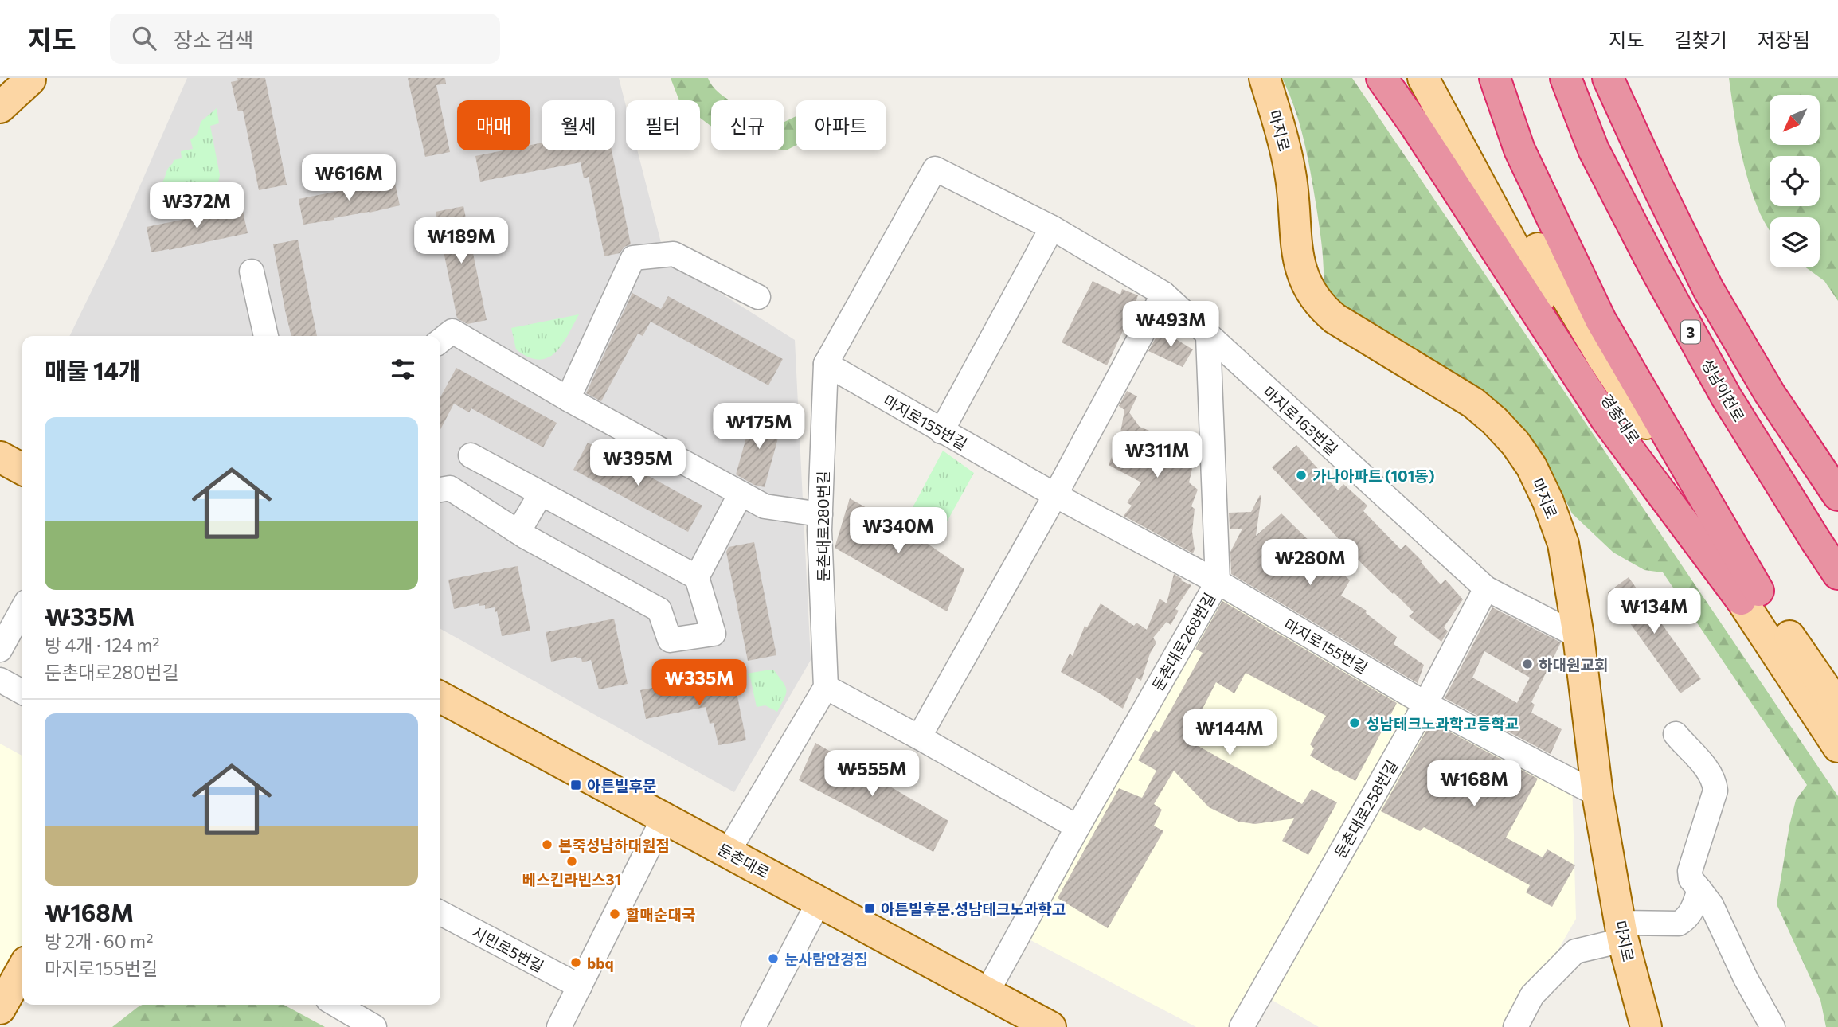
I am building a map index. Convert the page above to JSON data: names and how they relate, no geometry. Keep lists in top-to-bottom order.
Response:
{
  "streets": {
    "highway": ["3", "성남이천로"],
    "main road": ["마지로", "경충대로", "둔촌대로"],
    "street": [
      "마지로163번길",
      "마지로155번길",
      "둔촌대로280번길",
      "둔촌대로268번길",
      "둔촌대로258번길",
      "시민로5번길"
    ]
  },
  "crossings": [
    ["마지로", "마지로163번길"],
    ["마지로", "마지로155번길"],
    ["마지로163번길", "둔촌대로280번길"],
    ["마지로163번길", "둔촌대로268번길"],
    ["마지로163번길", "둔촌대로258번길"],
    ["마지로155번길", "둔촌대로280번길"],
    ["마지로155번길", "둔촌대로268번길"],
    ["마지로155번길", "둔촌대로258번길"],
    ["둔촌대로268번길", "둔촌대로"]
  ],
  "places": {
    "other": [
      "가나아파트 (101동)",
      "하대원교회",
      "성남테크노과학고등학교",
      "본죽성남하대원점",
      "베스킨라빈스31",
      "할매순대국",
      "눈사람안경집",
      "bbq"
    ],
    "transit": ["아튼빌후문", "아튼빌후문.성남테크노과학고"]
  },
  "north": "bottom left",
  "page": {
    "header": "지도",
    "search": "장소 검색",
    "nav": ["지도", "길찾기", "저장됨"],
    "chip": [
      "매매",
      "월세",
      "필터",
      "신규",
      "아파트"
    ],
    "price": [
      "₩616M",
      "₩372M",
      "₩189M",
      "₩493M",
      "₩175M",
      "₩311M",
      "₩395M",
      "₩340M",
      "₩280M",
      "₩134M",
      "₩335M",
      "₩144M",
      "₩555M",
      "₩168M"
    ],
    "heading": "매물 14개",
    "list": [
      {
        "name": "₩335M",
        "note": "방 4개 · 124 m² · 둔촌대로280번길"
      },
      {
        "name": "₩168M",
        "note": "방 2개 · 60 m² · 마지로155번길"
      }
    ]
  }
}
